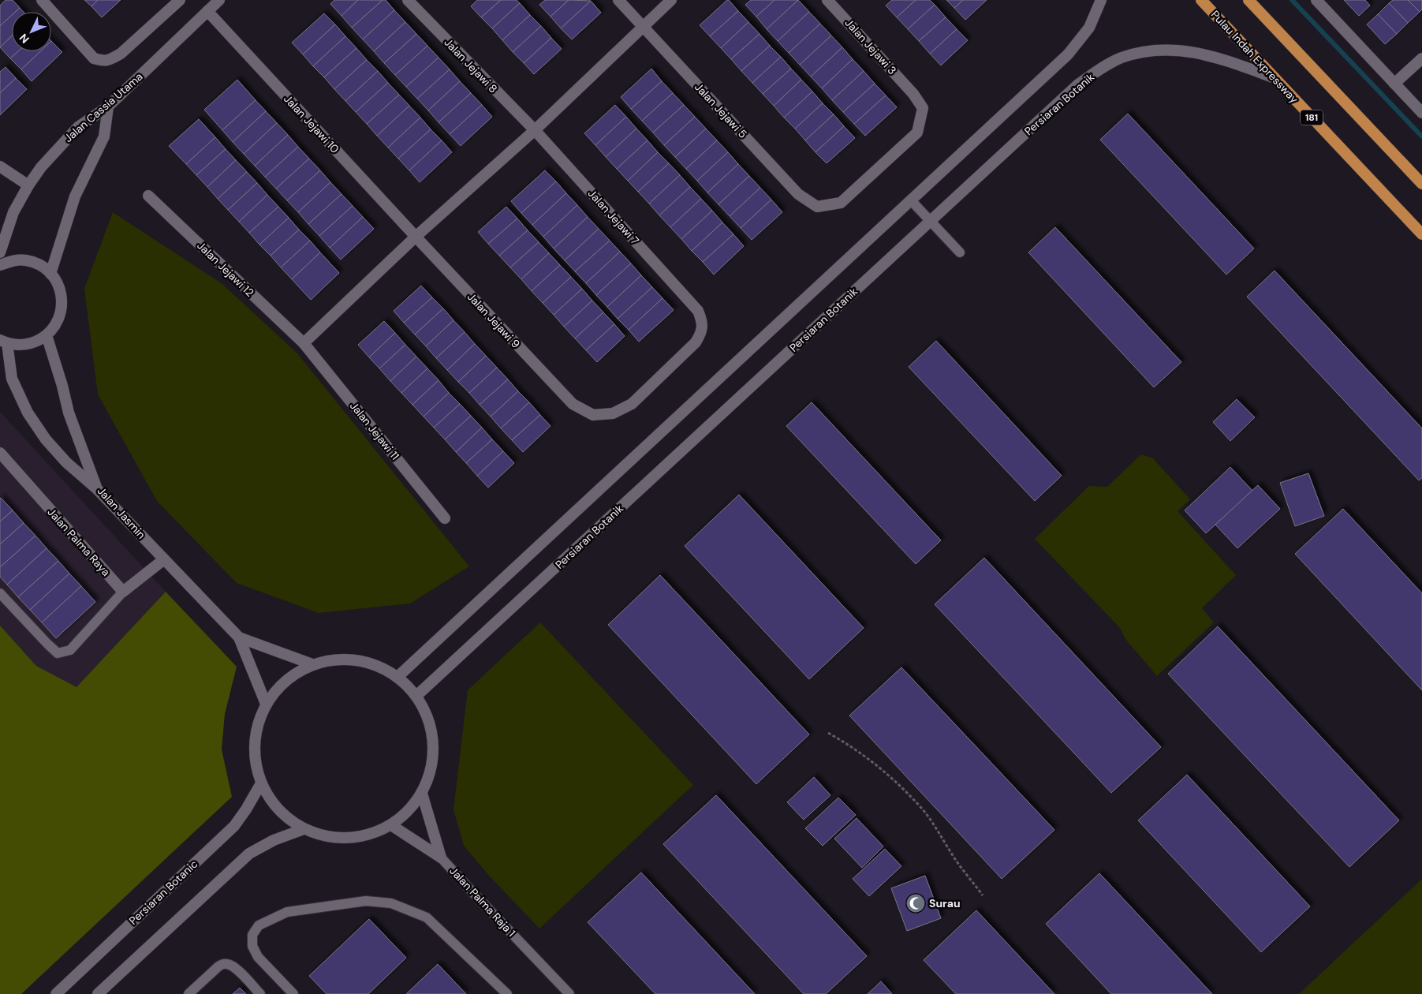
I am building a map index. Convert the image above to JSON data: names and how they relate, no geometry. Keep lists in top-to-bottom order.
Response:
{
  "streets": {
    "main road": ["Pulau Indah Expressway", "181"],
    "street": [
      "Jalan Jejawi 3",
      "Jalan Jejawi 8",
      "Persiaran Botanik",
      "Jalan Cassia Utama",
      "Jalan Jejawi 5",
      "Jalan Jejawi 10",
      "Jalan Jejawi 7",
      "Jalan Jejawi 12",
      "Jalan Jejawi 9",
      "Jalan Jejawi 11",
      "Jalan Jasmin",
      "Jalan Palma Raya",
      "Persiaran Botanic",
      "Jalan Palma Raja 1"
    ]
  },
  "crossings": [
    ["Jalan Jejawi 3", "Jalan Jejawi 5"],
    ["Pulau Indah Expressway", "Persiaran Botanik"],
    ["Jalan Jejawi 8", "Jalan Jejawi 7"],
    ["Jalan Cassia Utama", "Jalan Jejawi 10"],
    ["Jalan Jejawi 10", "Jalan Jejawi 9"],
    ["Jalan Jejawi 7", "Jalan Jejawi 9"],
    ["Jalan Jejawi 12", "Jalan Jejawi 11"]
  ],
  "places": {
    "mosque": ["Surau"]
  },
  "north": "bottom left"
}
